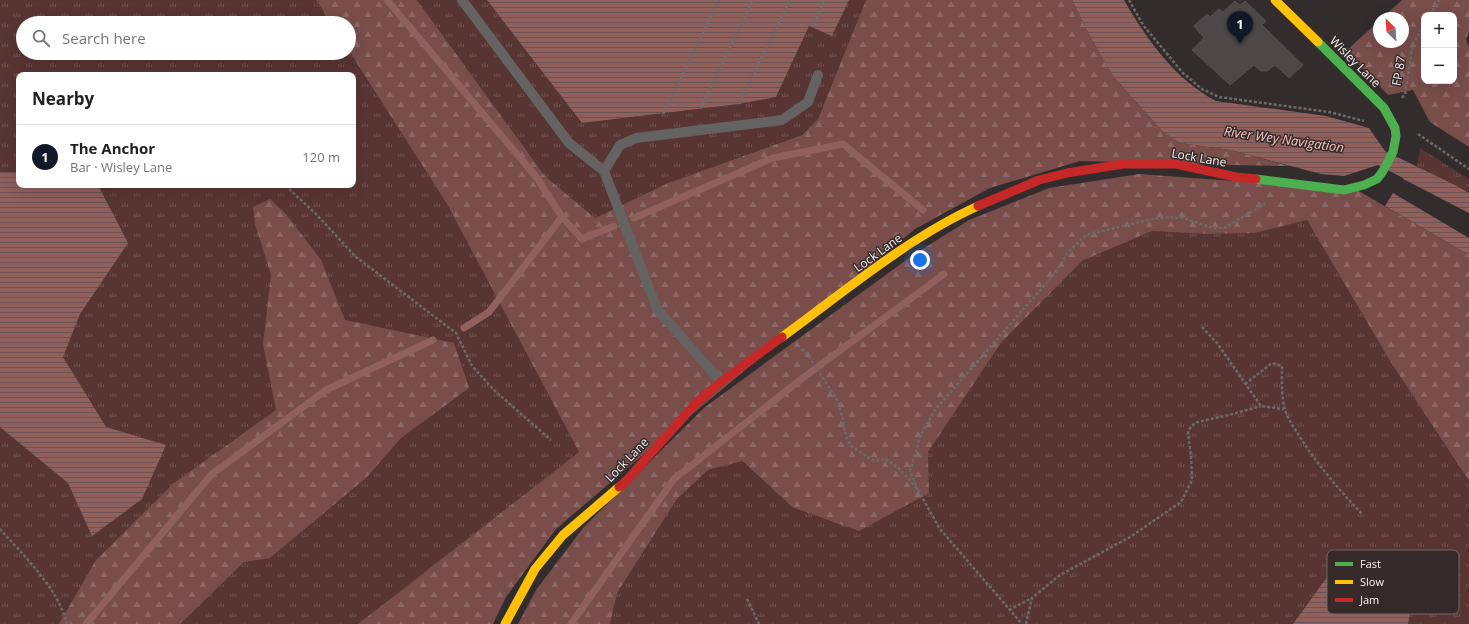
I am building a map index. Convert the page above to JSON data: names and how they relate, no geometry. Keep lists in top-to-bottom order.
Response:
{
  "streets": {
    "street": ["Wisley Lane", "Lock Lane"],
    "path": ["FP 87"]
  },
  "crossings": [
    ["Wisley Lane", "FP 87"],
    ["Wisley Lane", "Lock Lane"]
  ],
  "water": ["River Wey Navigation"],
  "legend": ["Fast", "Slow", "Jam"],
  "north": "top left",
  "page": {
    "pins": "1",
    "map_buttons": ["+", "−"],
    "search": "Search here",
    "heading": "Nearby",
    "list": [
      {
        "mark": "1",
        "name": "The Anchor",
        "note": "Bar · Wisley Lane",
        "value": "120 m"
      }
    ]
  }
}
